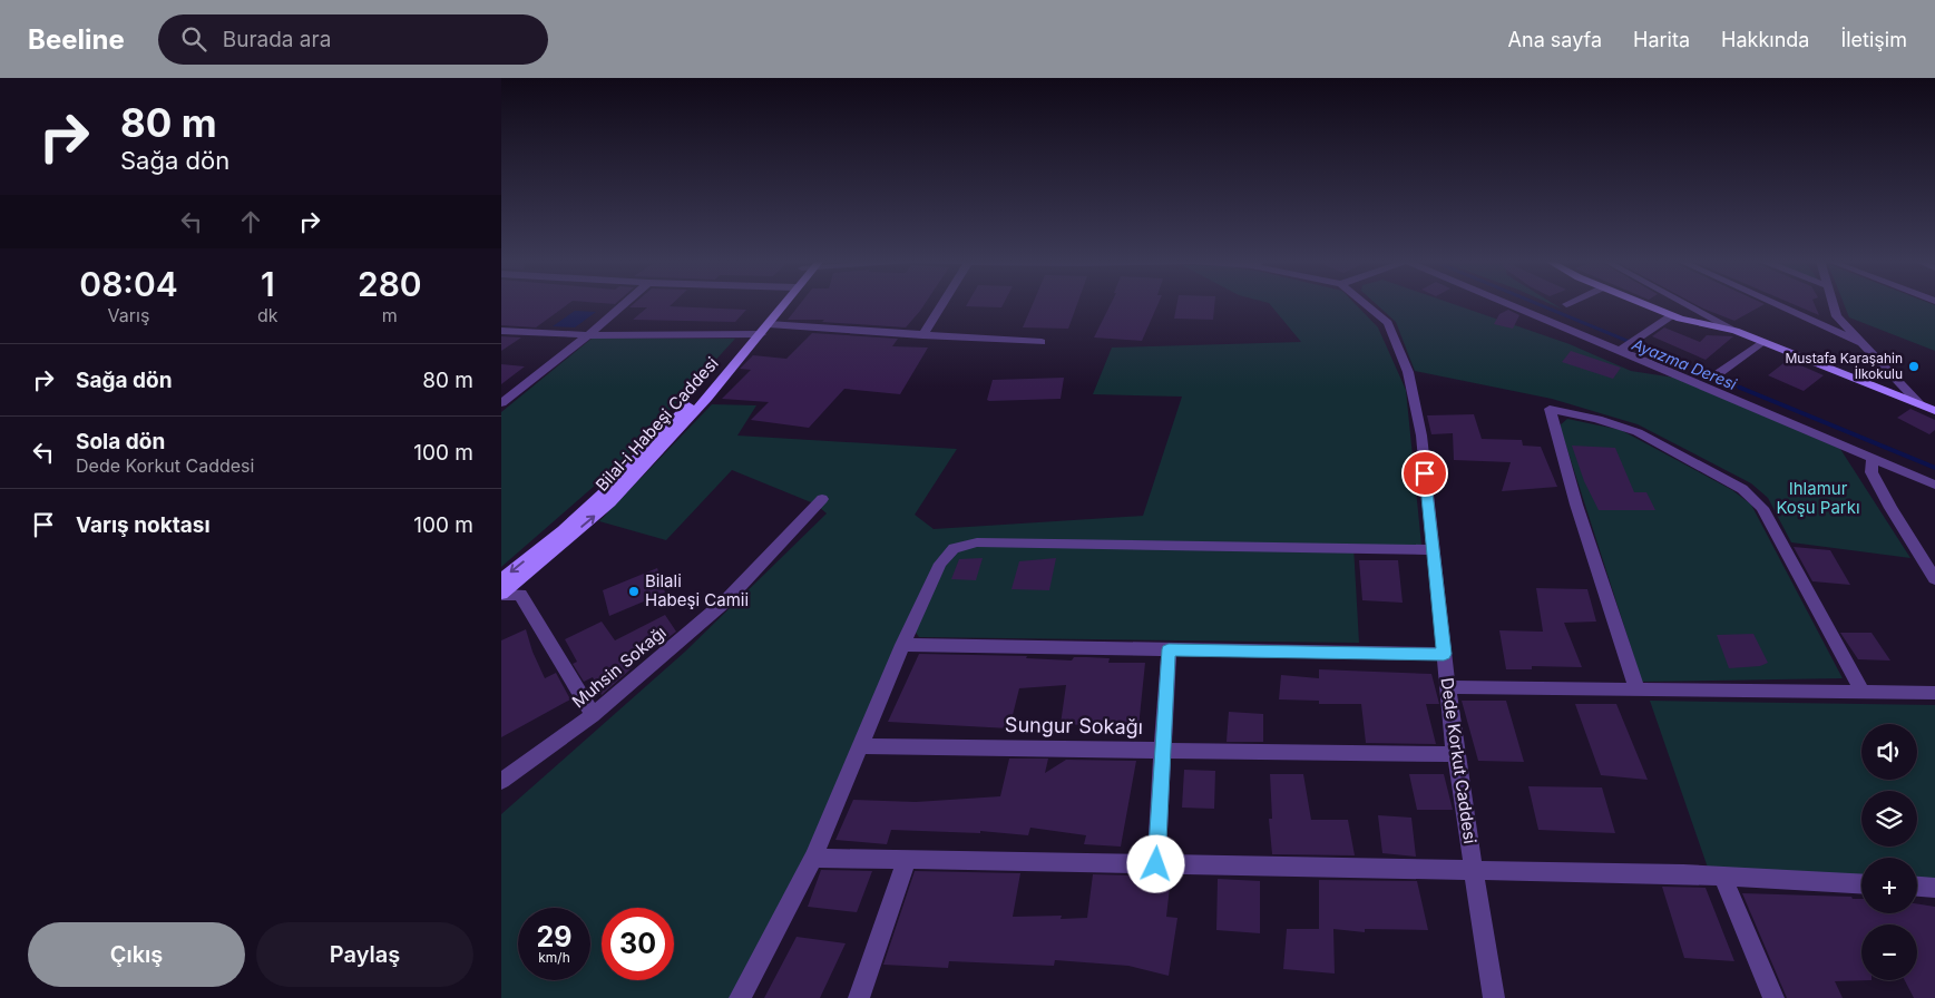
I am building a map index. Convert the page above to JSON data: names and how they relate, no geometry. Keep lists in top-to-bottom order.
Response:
{
  "streets": {
    "street": [
      "Bilal-i Habeşi Caddesi",
      "Muhsin Sokağı",
      "Sungur Sokağı",
      "Dede Korkut Caddesi"
    ]
  },
  "crossings": [
    ["Sungur Sokağı", "Dede Korkut Caddesi"]
  ],
  "water": ["Ayazma Deresi"],
  "parks": ["Ihlamur Koşu Parkı"],
  "places": ["Mustafa Karaşahin İlkokulu", "Bilali Habeşi Camii"],
  "page": {
    "header": "Beeline",
    "search": "Burada ara",
    "nav": [
      "Ana sayfa",
      "Harita",
      "Hakkında",
      "İletişim"
    ],
    "turn": ["80 m", "Sağa dön"],
    "eta": [
      "08:04",
      "Varış",
      "1",
      "dk",
      "280",
      "m"
    ],
    "list": [
      {
        "name": "Sağa dön",
        "value": "80 m"
      },
      {
        "name": "Sola dön",
        "note": "Dede Korkut Caddesi",
        "value": "100 m"
      },
      {
        "name": "Varış noktası",
        "value": "100 m"
      }
    ],
    "map_buttons": ["+", "−"],
    "speed": "29 km/h",
    "limit": "30",
    "buttons": ["Çıkış", "Paylaş"]
  }
}
